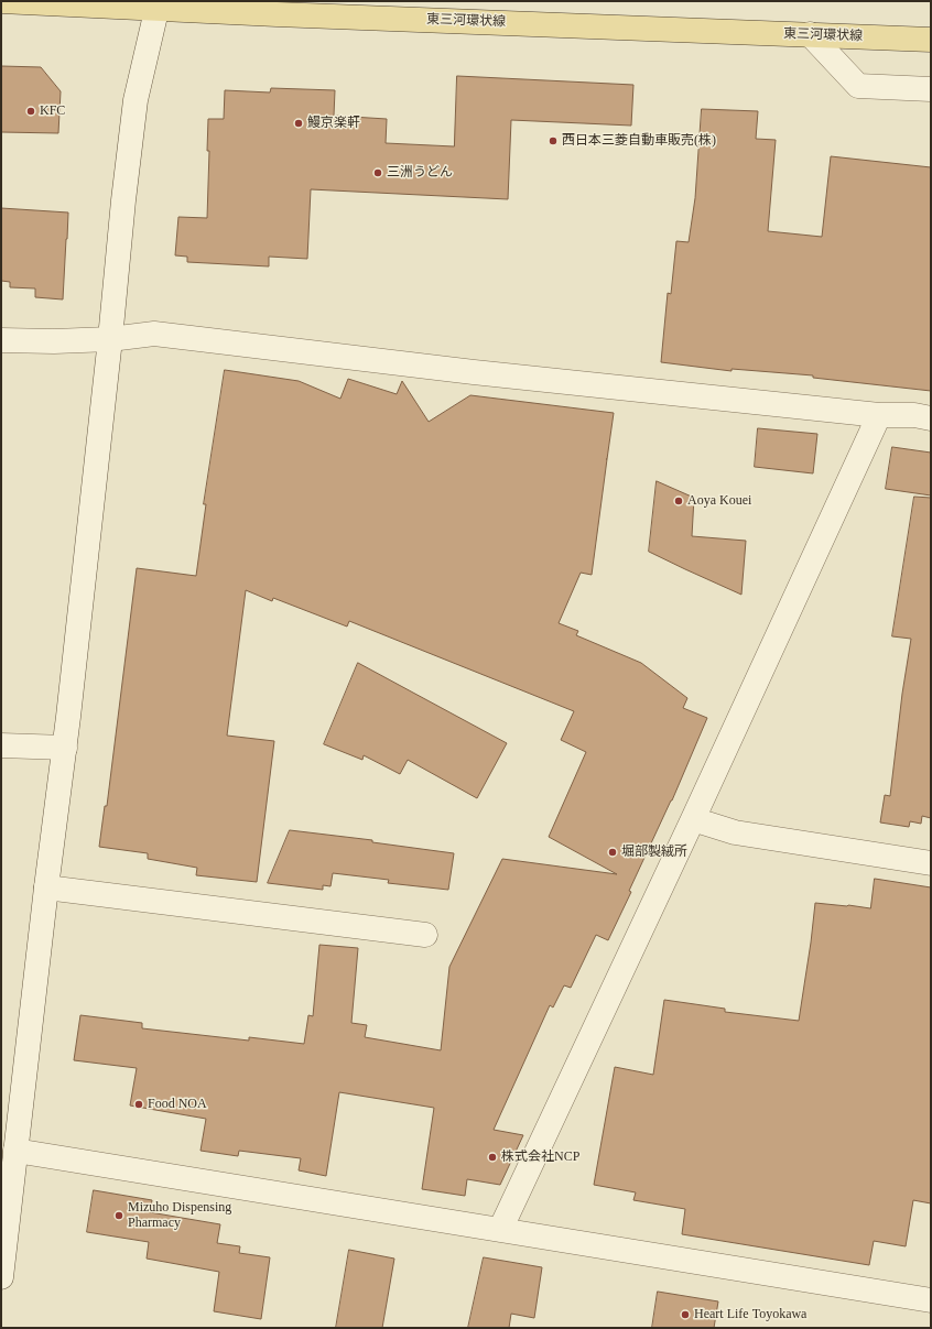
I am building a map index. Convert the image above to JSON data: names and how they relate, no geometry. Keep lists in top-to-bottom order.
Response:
{
  "streets": {
    "main road": ["東三河環状線"]
  },
  "places": [
    "KFC",
    "鰻京楽軒",
    "西日本三菱自動車販売(株)",
    "三洲うどん",
    "Aoya Kouei",
    "堀部製絨所",
    "Food NOA",
    "株式会社NCP",
    "Mizuho Dispensing Pharmacy",
    "Heart Life Toyokawa"
  ]
}
